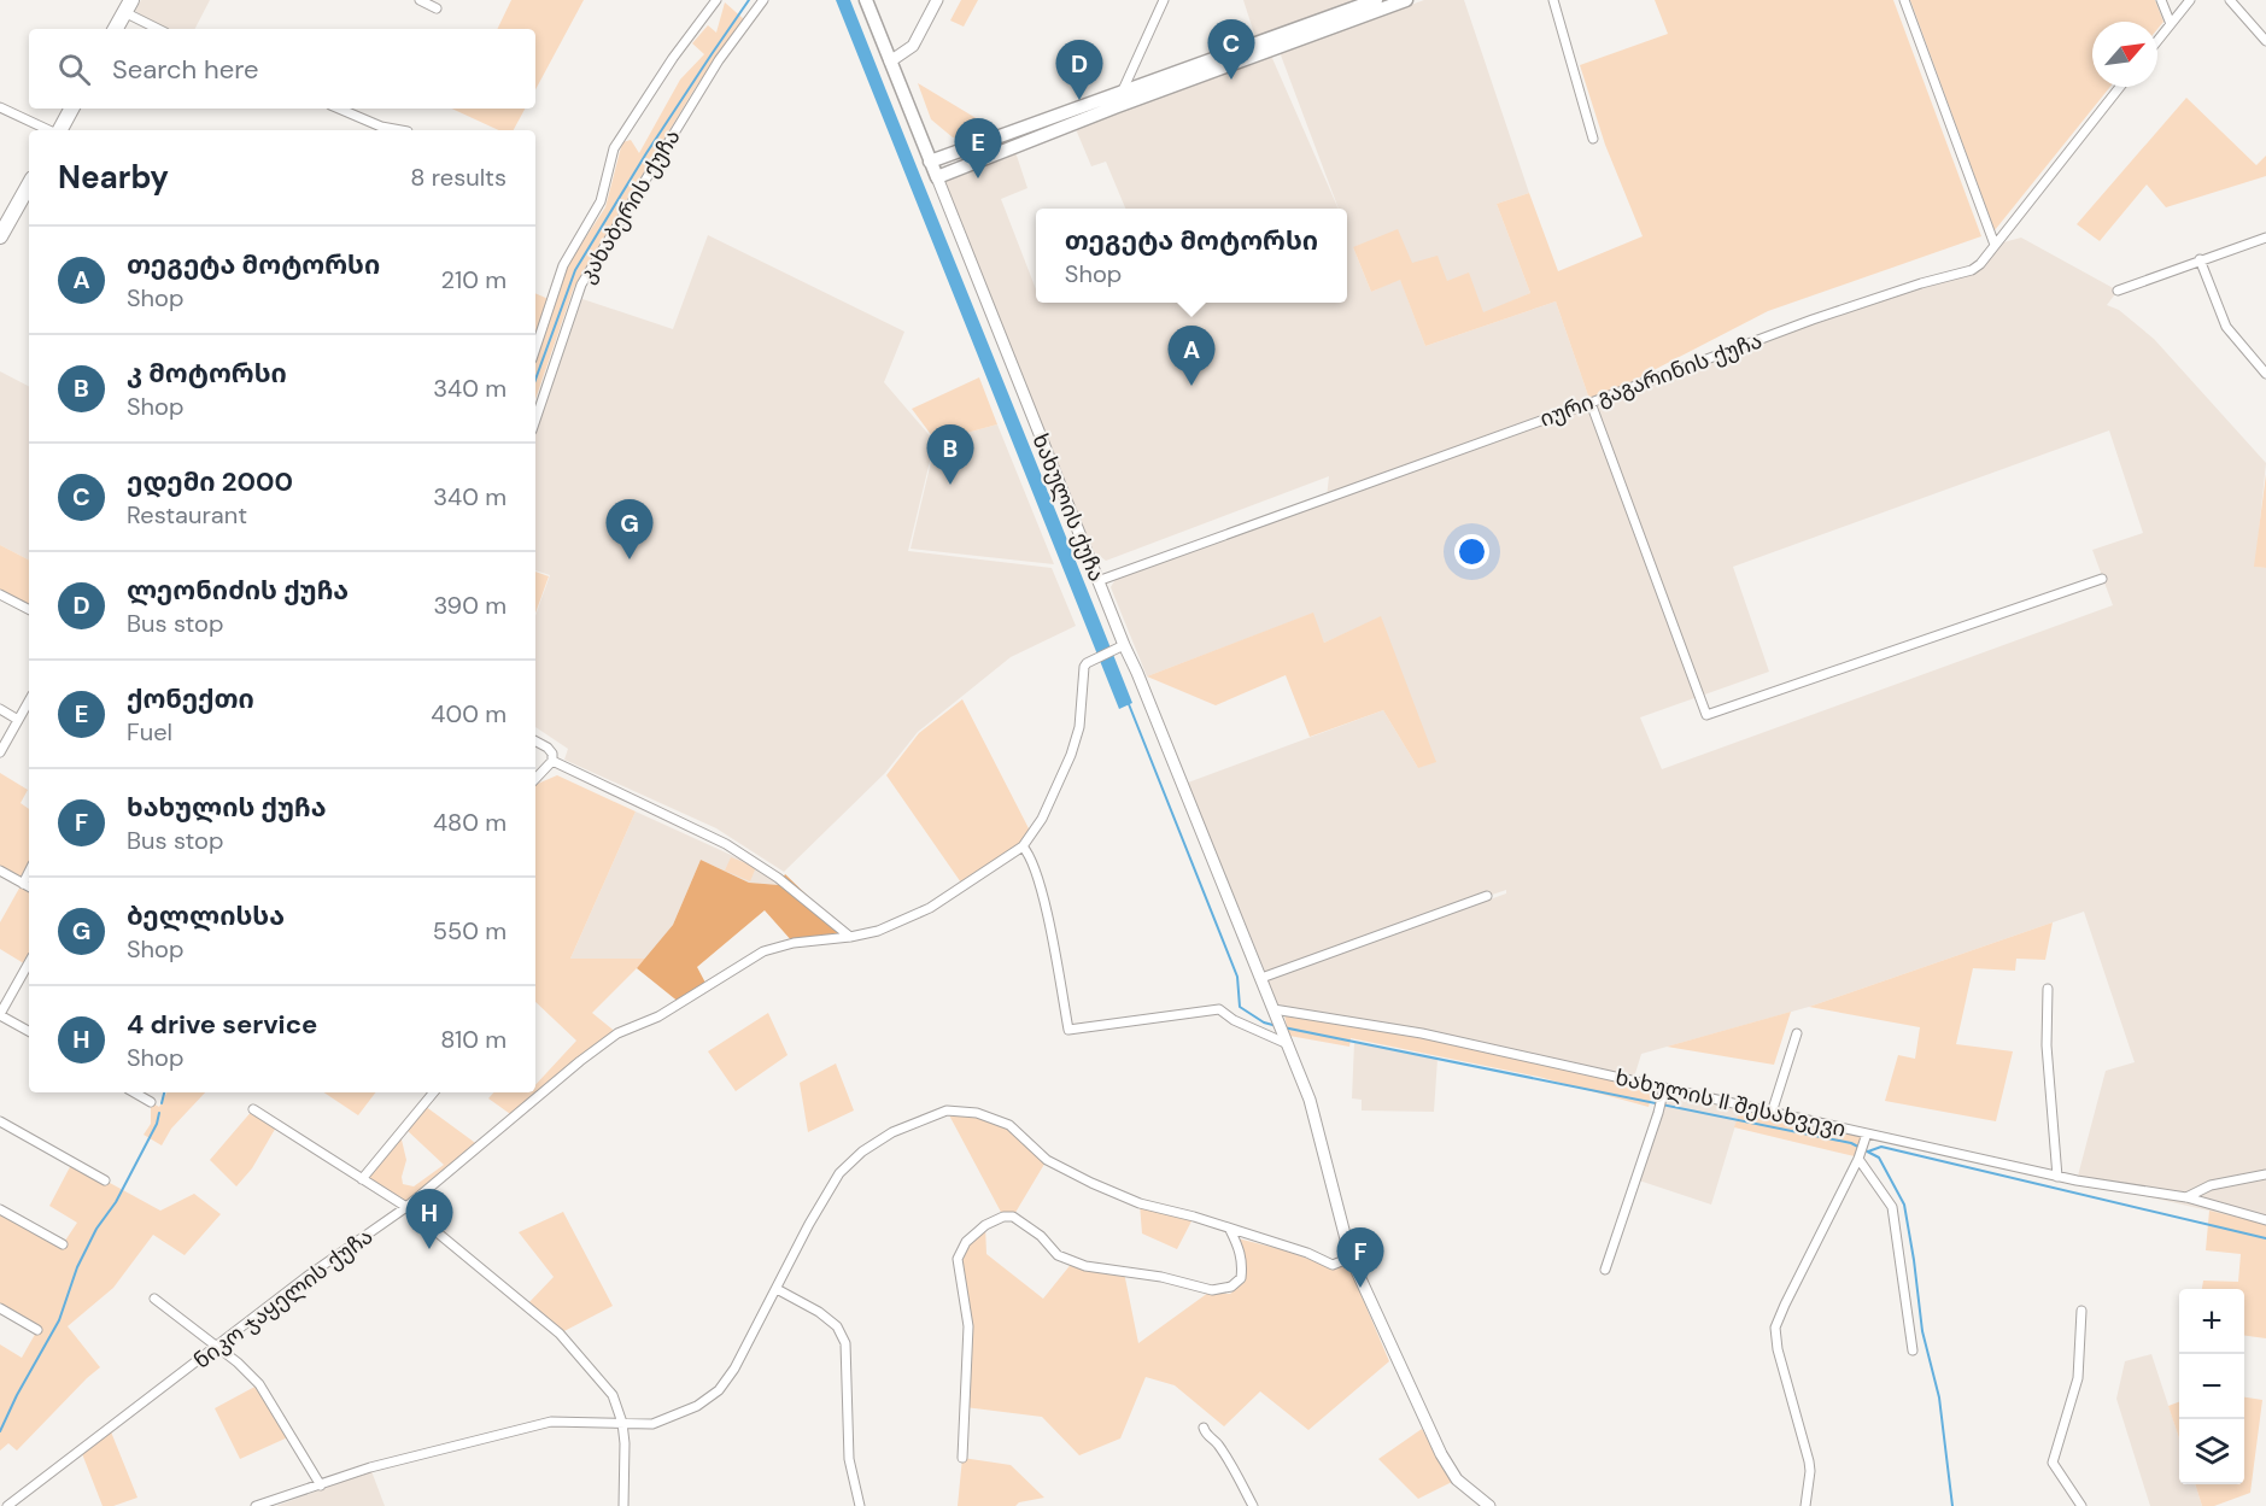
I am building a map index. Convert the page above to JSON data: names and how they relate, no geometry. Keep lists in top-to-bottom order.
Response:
{
  "streets": {
    "main road": ["ხახულის ქუჩა"],
    "street": [
      "კახაბერის ქუჩა",
      "იური გაგარინის ქუჩა",
      "ხახულის II შესახვევი",
      "ნიკო ჯაყელის ქუჩა"
    ]
  },
  "crossings": [
    ["იური გაგარინის ქუჩა", "ხახულის ქუჩა"],
    ["ხახულის ქუჩა", "ხახულის II შესახვევი"],
    ["ხახულის ქუჩა", "ნიკო ჯაყელის ქუჩა"]
  ],
  "north": "top right",
  "page": {
    "pins": [
      "C",
      "D",
      "E",
      "A",
      "B",
      "G",
      "H",
      "F"
    ],
    "search": "Search here",
    "heading": ["Nearby", "8 results"],
    "popup": ["თეგეტა მოტორსი", "Shop"],
    "list": [
      {
        "mark": "A",
        "name": "თეგეტა მოტორსი",
        "note": "Shop",
        "value": "210 m"
      },
      {
        "mark": "B",
        "name": "კ მოტორსი",
        "note": "Shop",
        "value": "340 m"
      },
      {
        "mark": "C",
        "name": "ედემი 2000",
        "note": "Restaurant",
        "value": "340 m"
      },
      {
        "mark": "D",
        "name": "ლეონიძის ქუჩა",
        "note": "Bus stop",
        "value": "390 m"
      },
      {
        "mark": "E",
        "name": "ქონექთი",
        "note": "Fuel",
        "value": "400 m"
      },
      {
        "mark": "F",
        "name": "ხახულის ქუჩა",
        "note": "Bus stop",
        "value": "480 m"
      },
      {
        "mark": "G",
        "name": "ბელლისსა",
        "note": "Shop",
        "value": "550 m"
      },
      {
        "mark": "H",
        "name": "4 drive service",
        "note": "Shop",
        "value": "810 m"
      }
    ],
    "map_buttons": ["+", "−"]
  }
}
